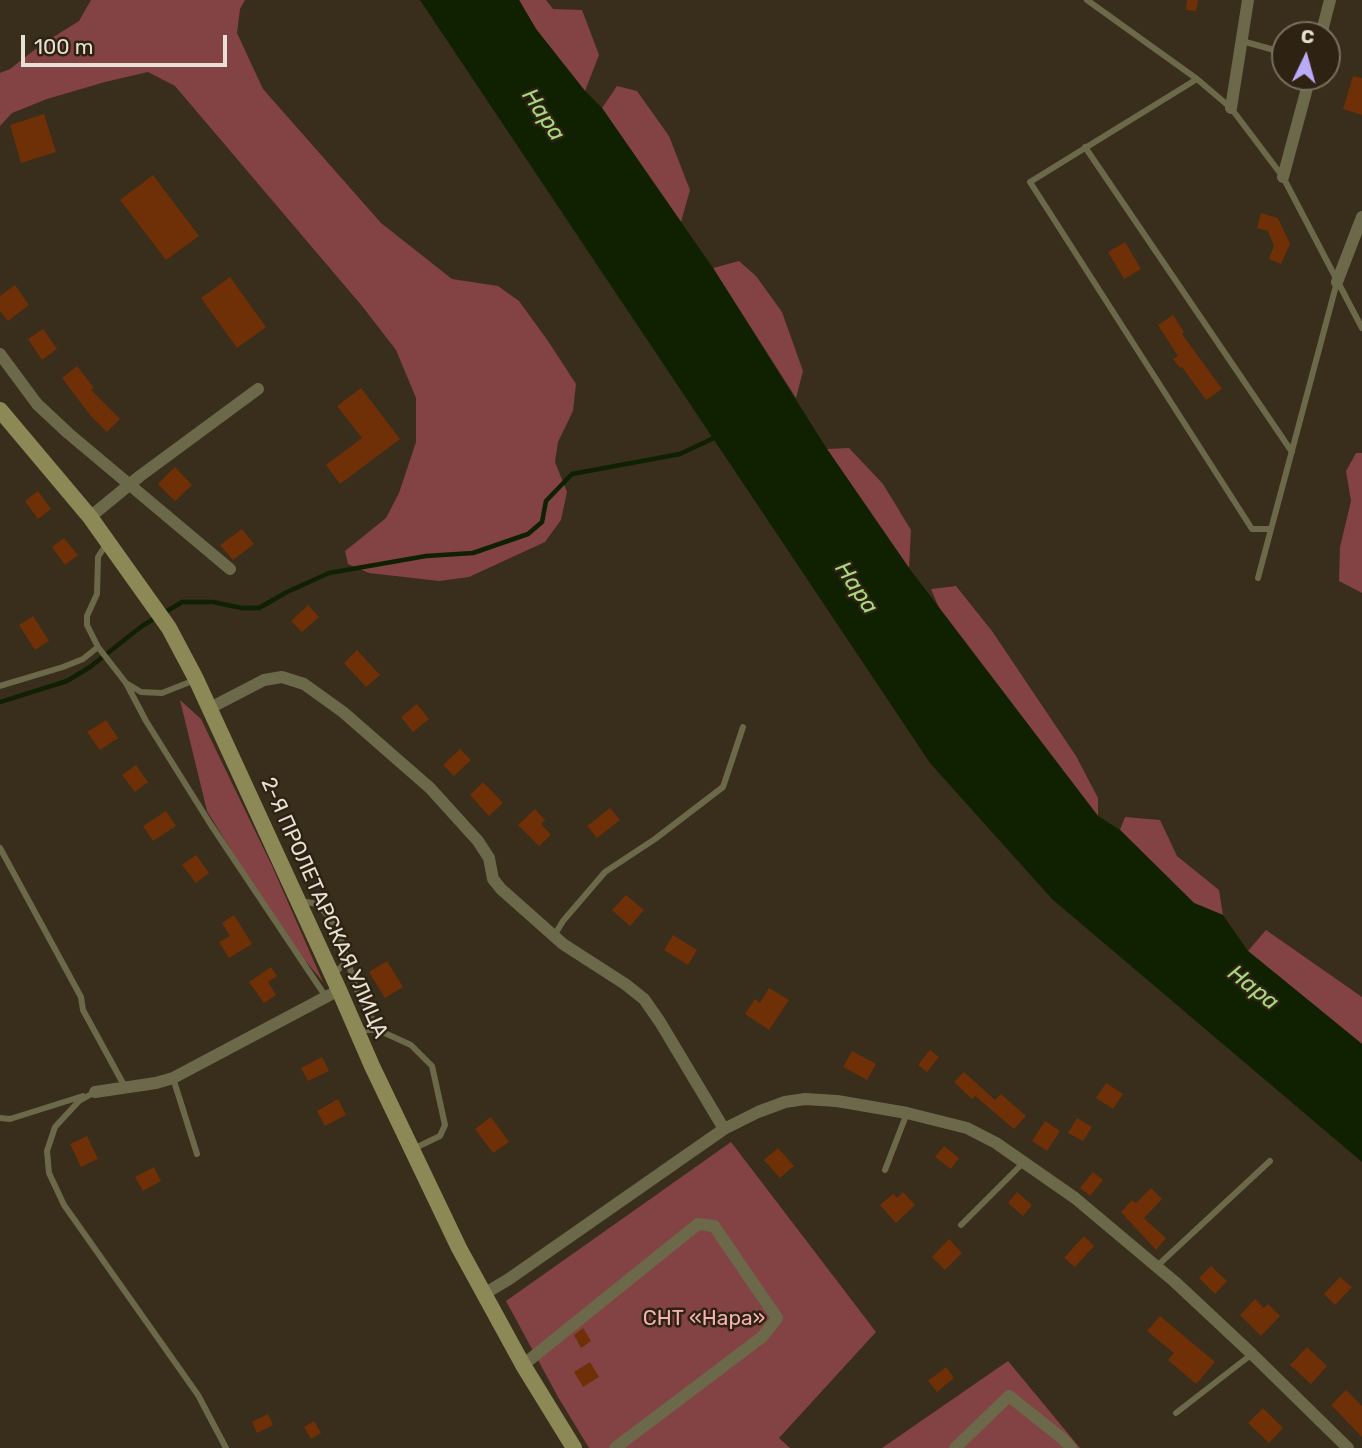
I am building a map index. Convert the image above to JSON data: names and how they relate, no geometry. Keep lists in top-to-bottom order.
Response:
{
  "streets": {
    "main road": ["2-Я ПРОЛЕТАРСКАЯ УЛИЦА"]
  },
  "water": ["Нара"],
  "parks": ["СНТ «Нара»"],
  "scale_bar": "100 m",
  "north": "top"
}
